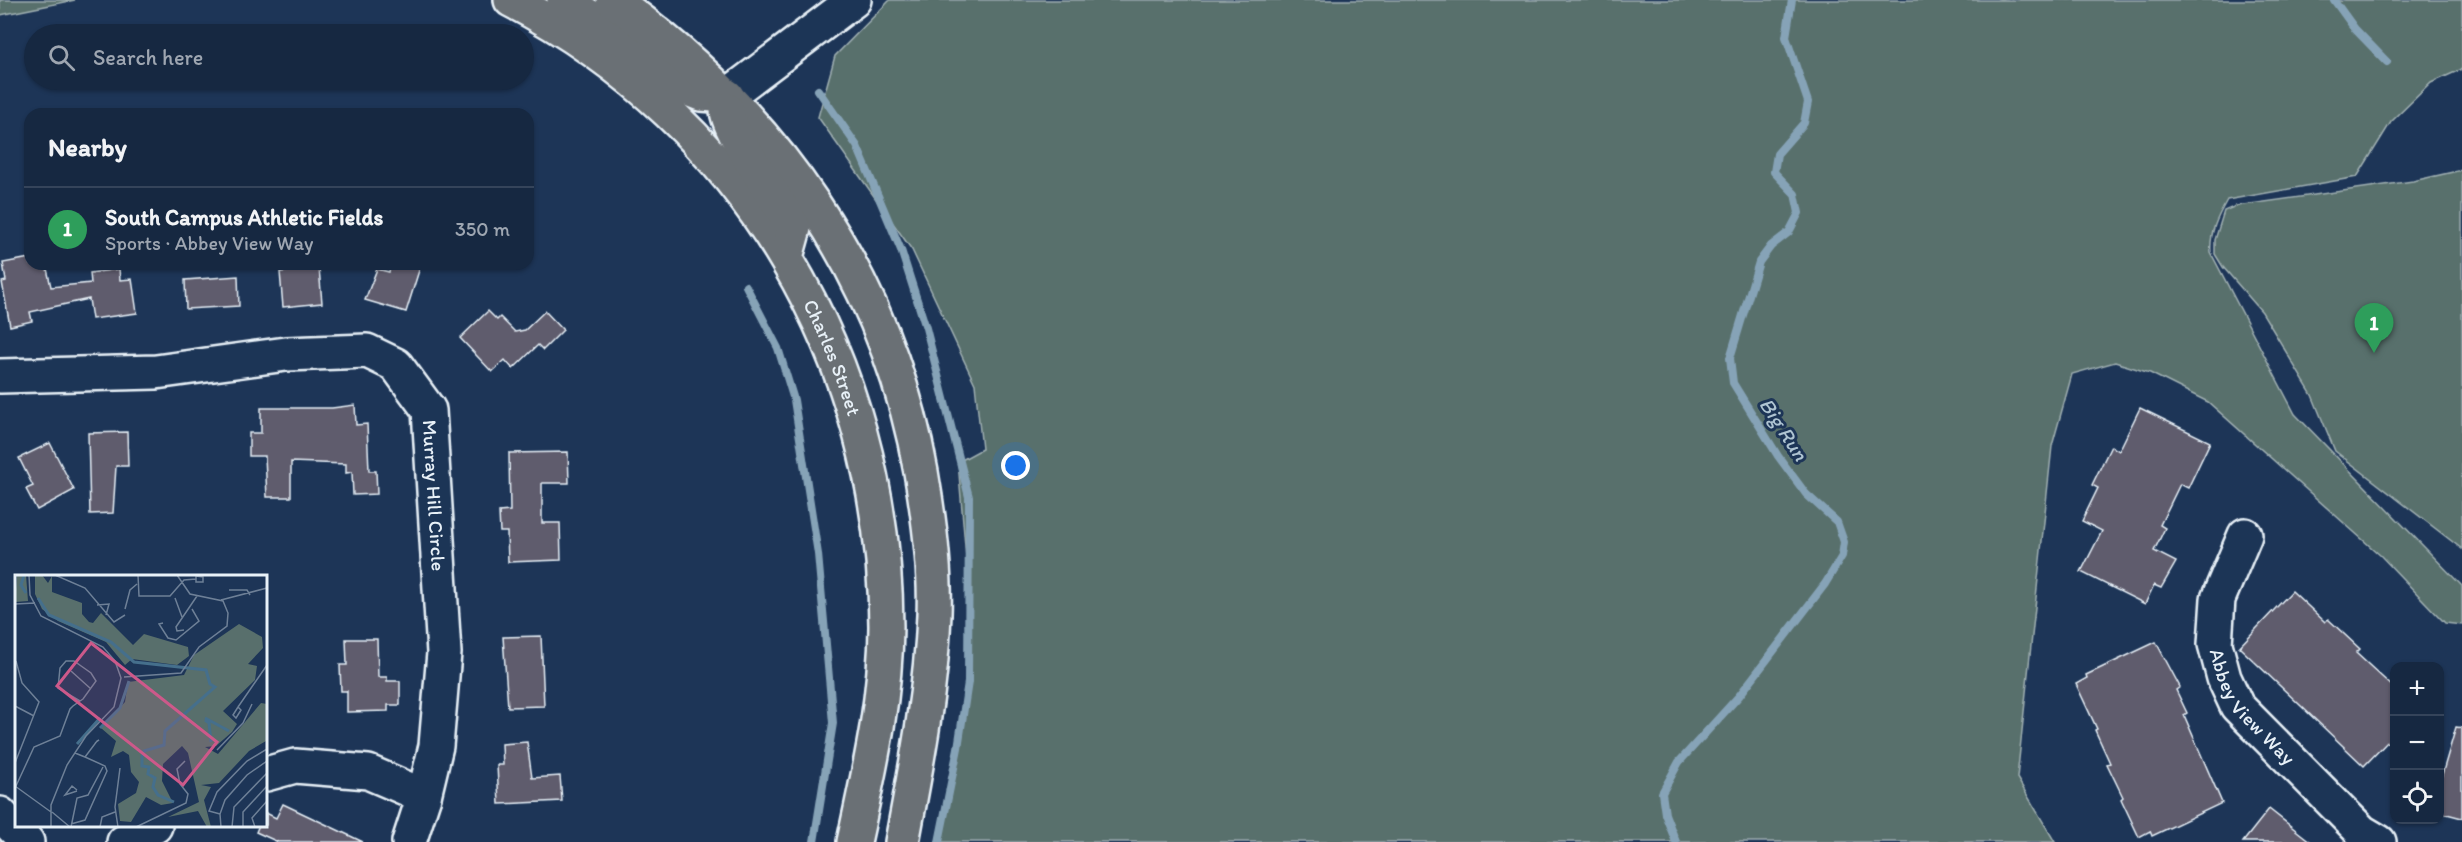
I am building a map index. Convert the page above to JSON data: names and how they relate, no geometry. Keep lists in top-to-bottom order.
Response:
{
  "streets": {
    "main road": ["Charles Street"],
    "street": ["Murray Hill Circle", "Abbey View Way"]
  },
  "water": ["Big Run"],
  "page": {
    "search": "Search here",
    "heading": "Nearby",
    "list": [
      {
        "mark": "1",
        "name": "South Campus Athletic Fields",
        "note": "Sports · Abbey View Way",
        "value": "350 m"
      }
    ],
    "pins": "1",
    "map_buttons": ["+", "−"]
  }
}
